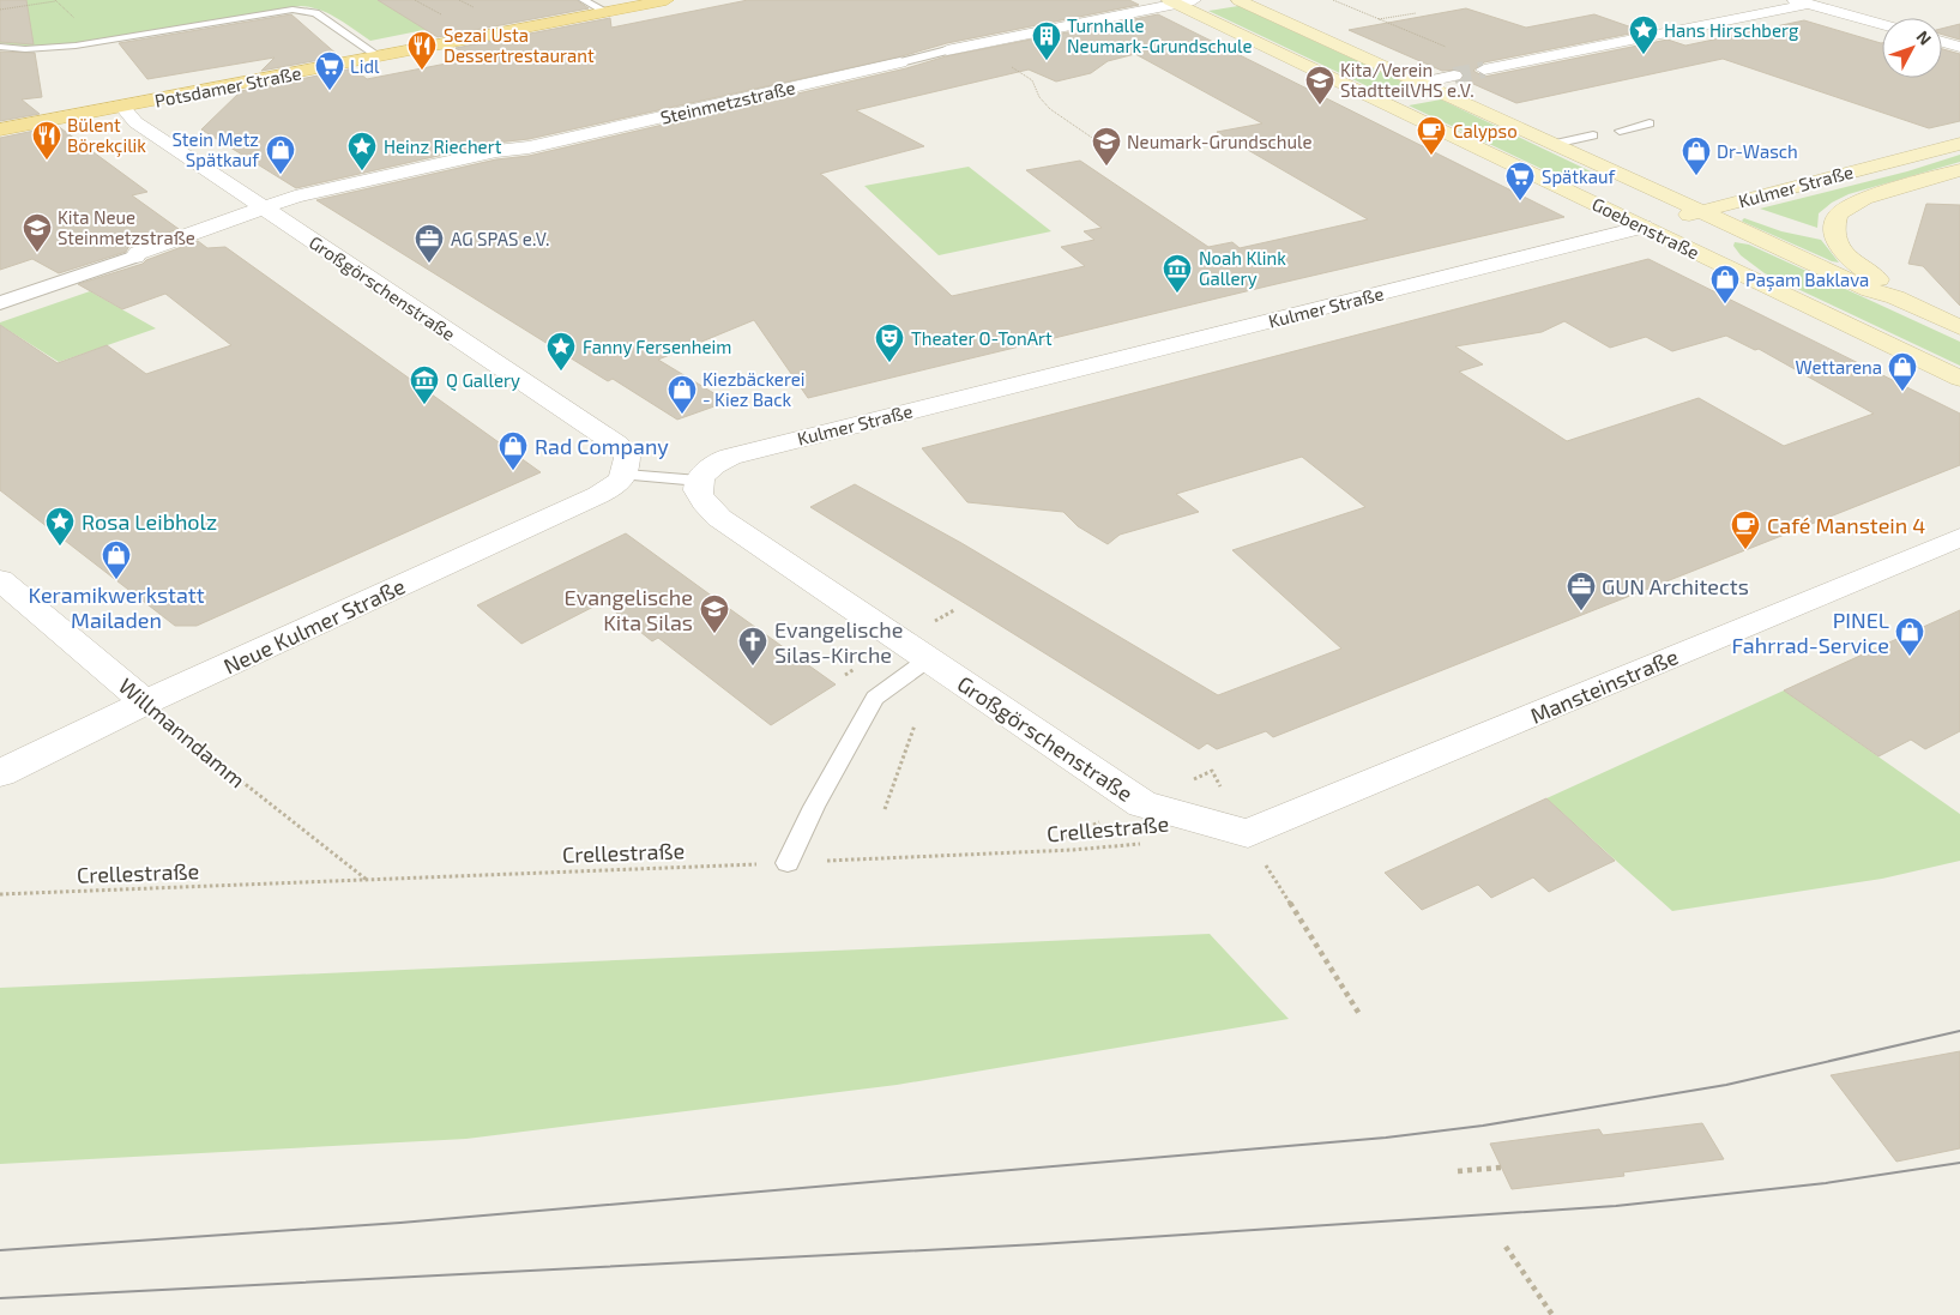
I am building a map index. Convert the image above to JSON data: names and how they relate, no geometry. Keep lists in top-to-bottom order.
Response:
{
  "streets": {
    "main road": ["Potsdamer Straße", "Kulmer Straße", "Goebenstraße"],
    "street": [
      "Steinmetzstraße",
      "Großgörschenstraße",
      "Neue Kulmer Straße",
      "Mansteinstraße",
      "Willmanndamm"
    ],
    "path": ["Crellestraße"]
  },
  "crossings": [
    ["Potsdamer Straße", "Großgörschenstraße"],
    ["Steinmetzstraße", "Goebenstraße"],
    ["Steinmetzstraße", "Großgörschenstraße"],
    ["Kulmer Straße", "Goebenstraße"],
    ["Kulmer Straße", "Großgörschenstraße"],
    ["Großgörschenstraße", "Neue Kulmer Straße"],
    ["Großgörschenstraße", "Mansteinstraße"],
    ["Neue Kulmer Straße", "Willmanndamm"],
    ["Willmanndamm", "Crellestraße"]
  ],
  "places": {
    "place": [
      "Hans Hirschberg",
      "Heinz Riechert",
      "Fanny Fersenheim",
      "Rosa Leibholz"
    ],
    "building": ["Turnhalle Neumark-Grundschule"],
    "restaurant": ["Sezai Usta Dessertrestaurant", "Bülent Börekçilik"],
    "supermarket": ["Lidl", "Spätkauf"],
    "school or university": [
      "Kita/Verein StadtteilVHS e.V.",
      "Neumark-Grundschule",
      "Kita Neue Steinmetzstraße",
      "Evangelische Kita Silas"
    ],
    "cafe": ["Calypso", "Café Manstein 4"],
    "shop": [
      "Stein Metz Spätkauf",
      "Dr-Wasch",
      "Paşam Baklava",
      "Wettarena",
      "Kiezbäckerei - Kiez Back",
      "Rad Company",
      "Keramikwerkstatt Mailaden",
      "PINEL Fahrrad-Service"
    ],
    "office": ["AG SPAS e.V.", "GUN Architects"],
    "museum": ["Noah Klink Gallery", "Q Gallery"],
    "theatre": ["Theater O-TonArt"],
    "church": ["Evangelische Silas-Kirche"]
  },
  "north": "top right"
}
